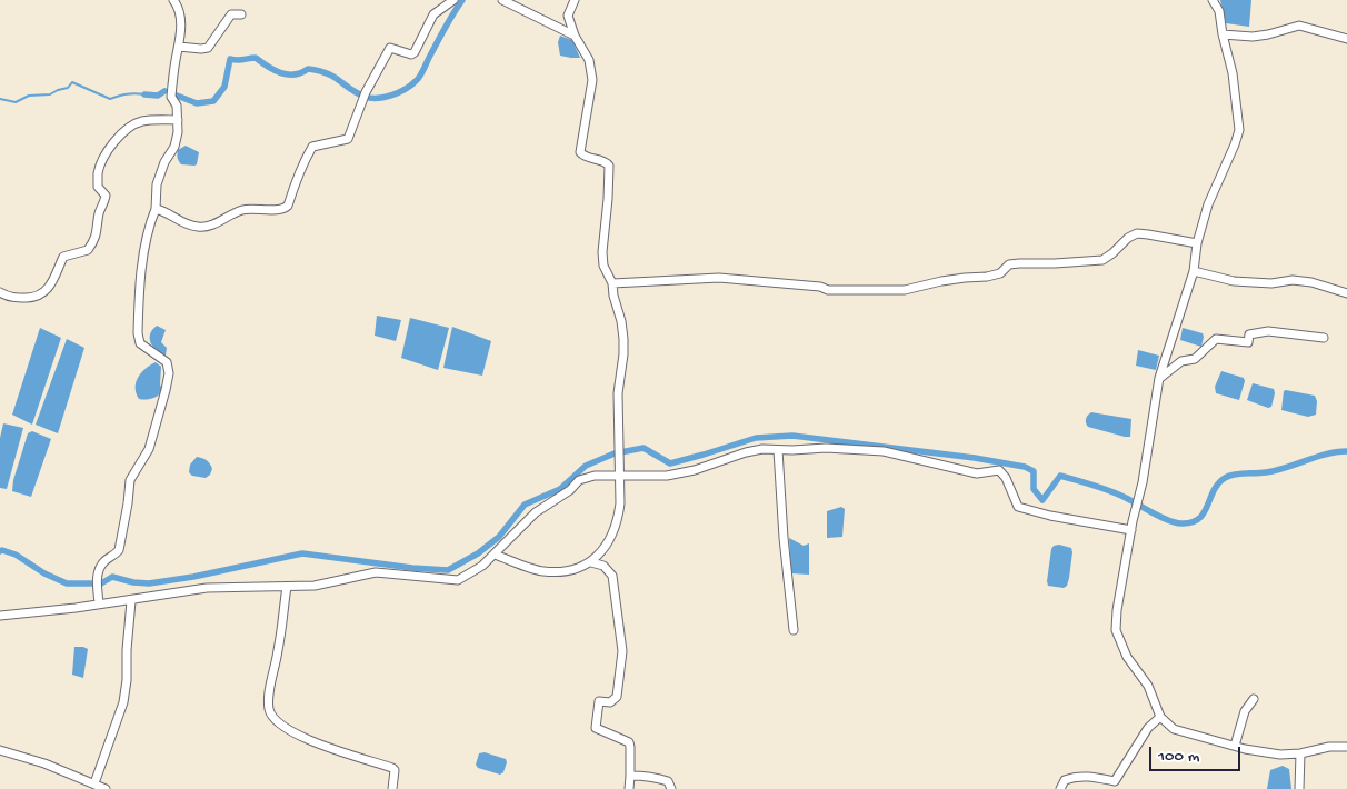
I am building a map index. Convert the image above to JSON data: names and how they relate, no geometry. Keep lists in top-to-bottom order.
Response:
{
  "scale_bar": "100 m"
}
